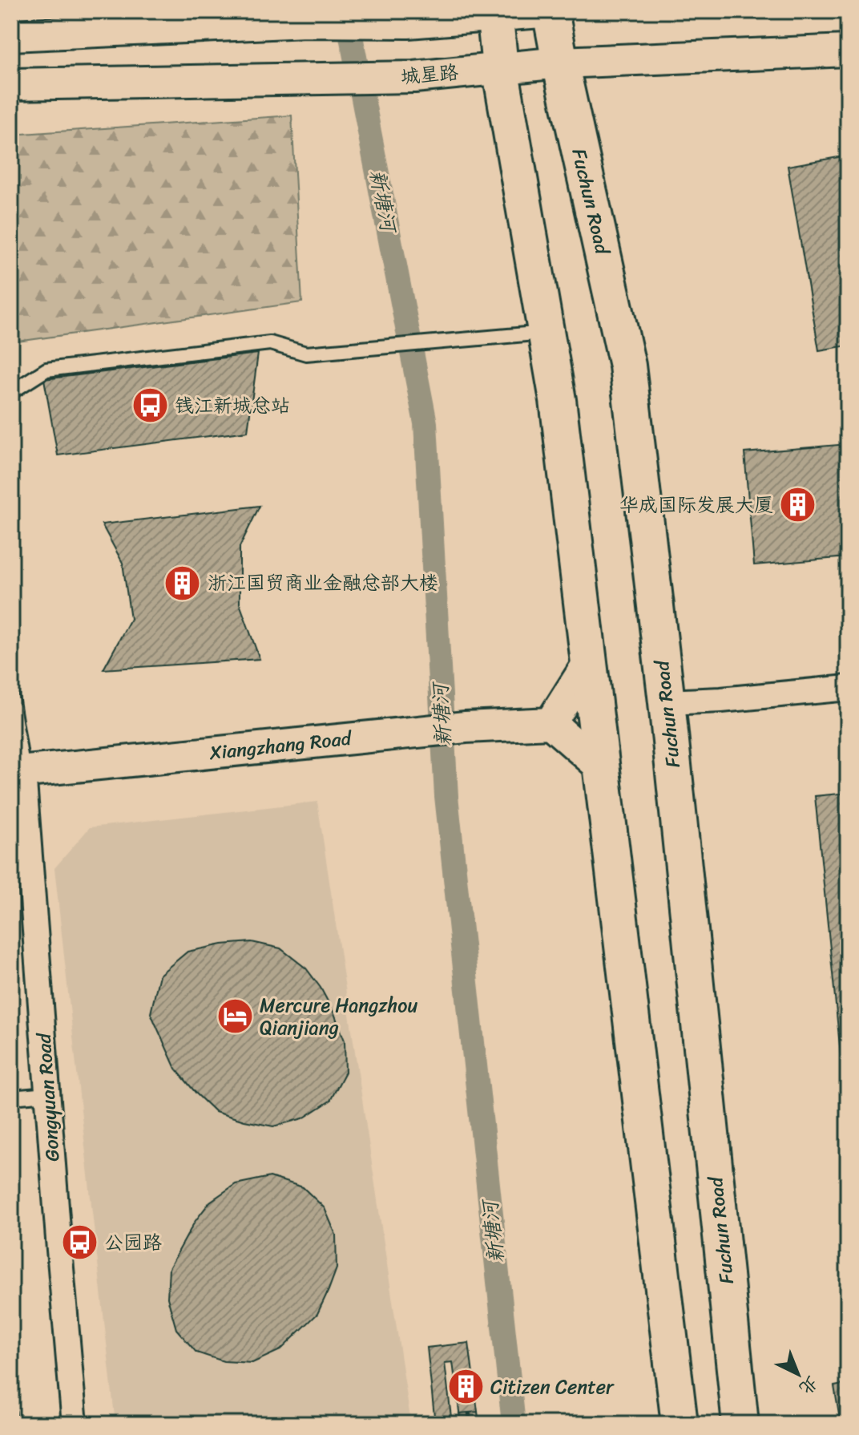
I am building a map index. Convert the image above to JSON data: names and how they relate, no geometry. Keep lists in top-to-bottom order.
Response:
{
  "streets": {
    "main road": ["Fuchun Road"],
    "street": ["城星路", "Xiangzhang Road", "Gongyuan Road"]
  },
  "crossings": [
    ["城星路", "Fuchun Road"],
    ["Xiangzhang Road", "Gongyuan Road"]
  ],
  "water": ["新塘河"],
  "places": {
    "bus stop": ["钱江新城总站", "公园路"],
    "building": ["华成国际发展大厦", "浙江国贸商业金融总部大楼", "Citizen Center"],
    "hotel": ["Mercure Hangzhou Qianjiang"]
  },
  "north": "bottom right"
}
